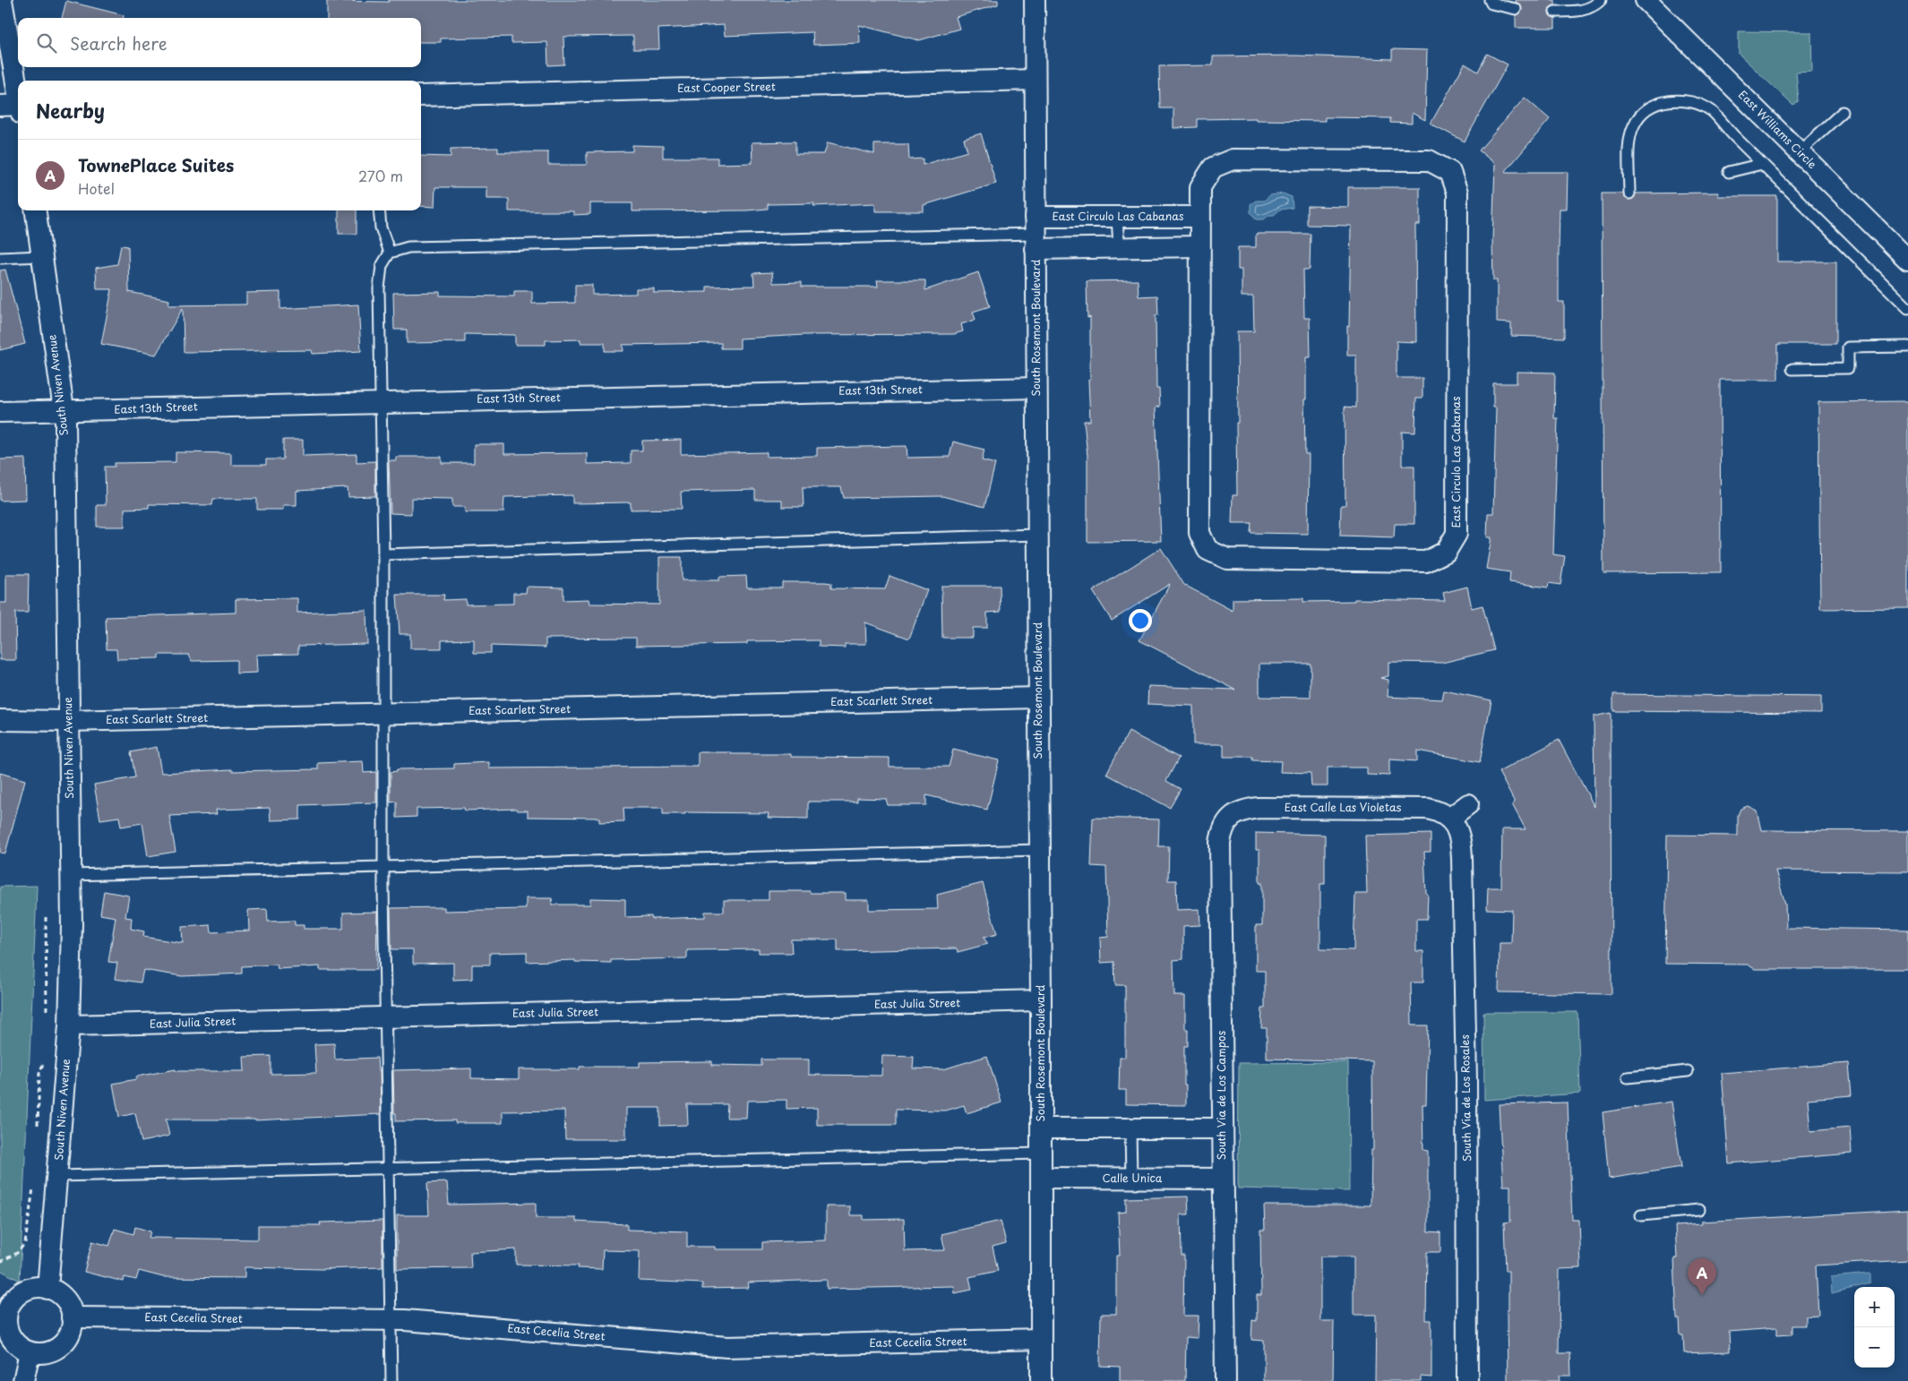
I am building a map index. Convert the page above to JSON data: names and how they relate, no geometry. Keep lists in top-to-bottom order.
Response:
{
  "streets": {
    "street": [
      "East Cooper Street",
      "East Williams Circle",
      "East Circulo Las Cabanas",
      "South Rosemont Boulevard",
      "South Niven Avenue",
      "East 13th Street",
      "East Scarlett Street",
      "East Calle Las Violetas",
      "East Julia Street",
      "South Via de Los Campos",
      "South Via de Los Rosales",
      "Calle Unica",
      "East Cecelia Street"
    ]
  },
  "crossings": [
    ["East Cooper Street", "South Rosemont Boulevard"],
    ["East Circulo Las Cabanas", "South Rosemont Boulevard"],
    ["South Rosemont Boulevard", "East 13th Street"],
    ["South Rosemont Boulevard", "East Scarlett Street"],
    ["South Rosemont Boulevard", "East Julia Street"],
    ["South Rosemont Boulevard", "Calle Unica"],
    ["South Rosemont Boulevard", "East Cecelia Street"],
    ["South Niven Avenue", "East 13th Street"],
    ["South Niven Avenue", "East Scarlett Street"],
    ["South Niven Avenue", "East Julia Street"],
    ["South Niven Avenue", "East Cecelia Street"],
    ["East Calle Las Violetas", "South Via de Los Campos"],
    ["East Calle Las Violetas", "South Via de Los Rosales"],
    ["South Via de Los Campos", "Calle Unica"]
  ],
  "page": {
    "search": "Search here",
    "heading": "Nearby",
    "list": [
      {
        "mark": "A",
        "name": "TownePlace Suites",
        "note": "Hotel",
        "value": "270 m"
      }
    ],
    "pins": "A",
    "map_buttons": ["+", "−"]
  }
}
